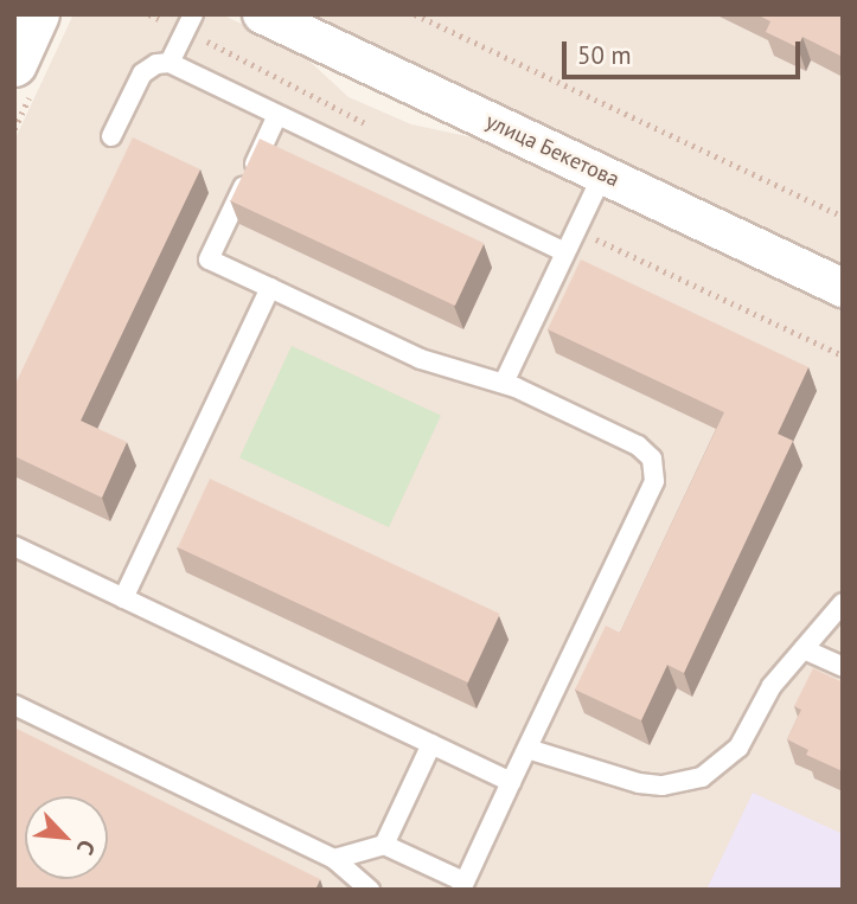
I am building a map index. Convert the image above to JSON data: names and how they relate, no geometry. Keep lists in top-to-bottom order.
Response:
{
  "streets": {
    "street": ["улица Бекетова"]
  },
  "scale_bar": "50 m",
  "north": "bottom right"
}
